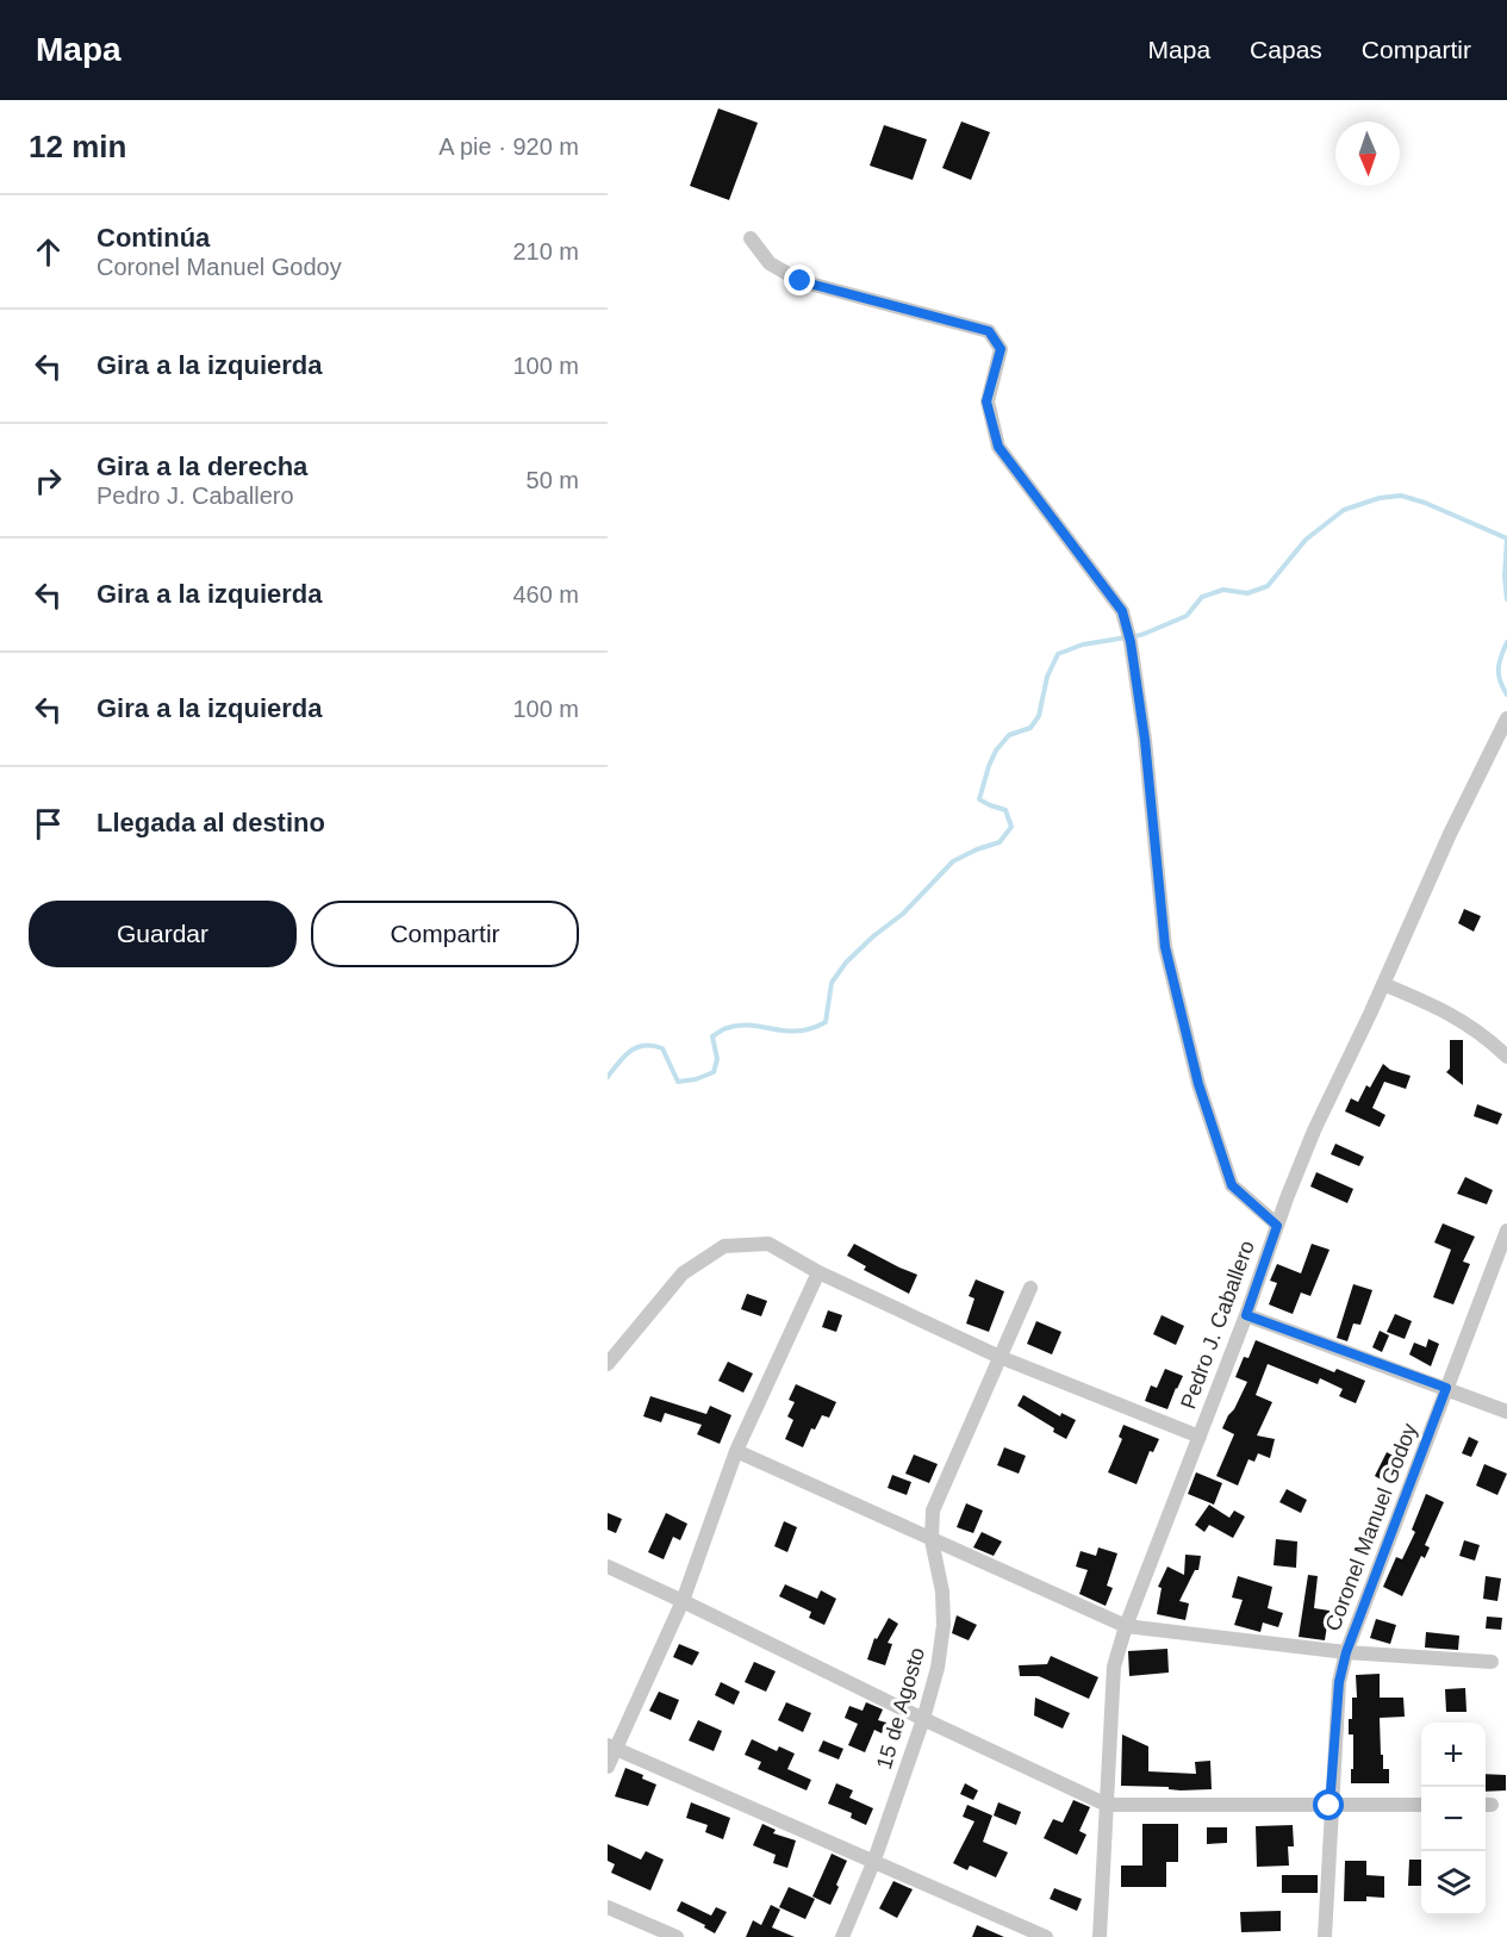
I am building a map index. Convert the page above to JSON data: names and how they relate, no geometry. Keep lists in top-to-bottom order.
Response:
{
  "streets": {
    "street": ["Pedro J. Caballero", "Coronel Manuel Godoy", "15 de Agosto"]
  },
  "north": "bottom",
  "page": {
    "header": "Mapa",
    "nav": ["Mapa", "Capas", "Compartir"],
    "heading": ["12 min", "A pie · 920 m"],
    "list": [
      ["Continúa", "Coronel Manuel Godoy", "210 m"],
      ["Gira a la izquierda", "100 m"],
      ["Gira a la derecha", "Pedro J. Caballero", "50 m"],
      ["Gira a la izquierda", "460 m"],
      ["Gira a la izquierda", "100 m"],
      "Llegada al destino"
    ],
    "buttons": ["Guardar", "Compartir"],
    "map_buttons": ["+", "−"]
  }
}
